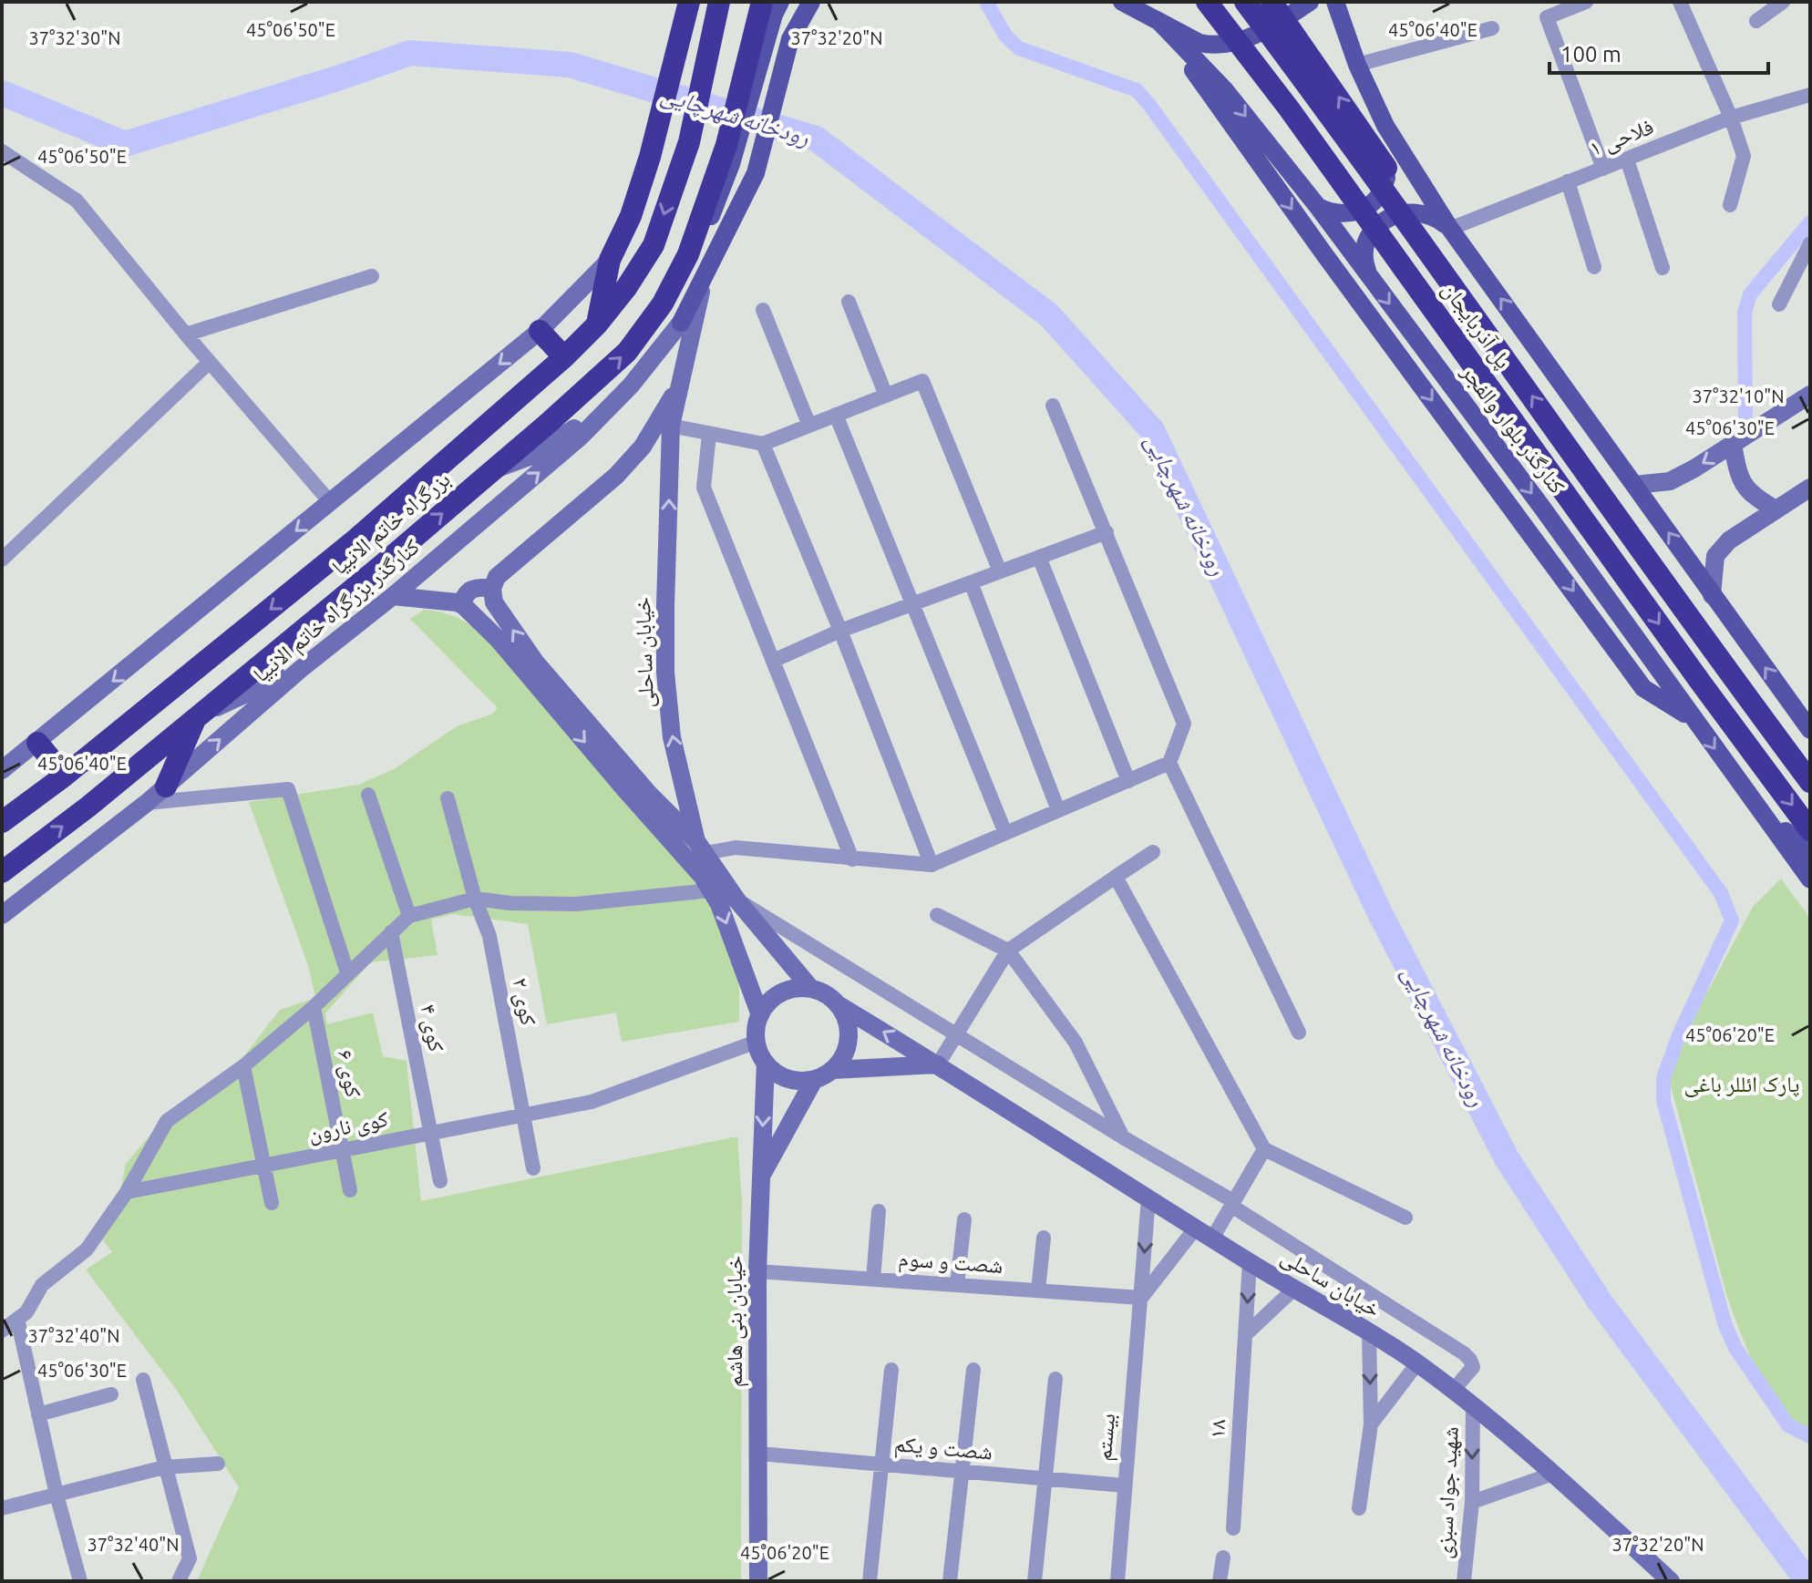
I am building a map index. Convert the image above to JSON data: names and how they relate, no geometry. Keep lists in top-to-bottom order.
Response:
{
  "streets": {
    "highway": ["پل آذربایجان", "بزرگراه خاتم الانبیا"],
    "main road": ["کنارگذر بلوار والفجر"],
    "street": [
      "فلاحی ۱",
      "کنارگذر بزرگراه خاتم الانبیا",
      "خیابان ساحلی",
      "کوی ۲",
      "کوی ۴",
      "کوی ۶",
      "کوی نارون",
      "شصت و سوم",
      "خیابان بنی هاشم",
      "۱۸",
      "بیستم",
      "شصت و یکم",
      "شهید جواد سبزی"
    ]
  },
  "crossings": [
    ["خیابان ساحلی", "کوی نارون"],
    ["خیابان ساحلی", "خیابان بنی هاشم"],
    ["خیابان ساحلی", "۱۸"],
    ["خیابان ساحلی", "بیستم"],
    ["خیابان ساحلی", "شهید جواد سبزی"],
    ["کوی ۲", "کوی نارون"],
    ["کوی ۴", "کوی نارون"],
    ["کوی ۶", "کوی نارون"],
    ["کوی نارون", "خیابان بنی هاشم"],
    ["شصت و سوم", "خیابان بنی هاشم"],
    ["شصت و سوم", "بیستم"],
    ["خیابان بنی هاشم", "شصت و یکم"],
    ["بیستم", "شصت و یکم"]
  ],
  "water": ["رودخانه شهرچایی"],
  "parks": ["پارک ائللر باغی"],
  "scale_bar": "100 m",
  "coordinates": [
    "45°06'50\"E",
    "45°06'40\"E",
    "37°32'30\"N",
    "37°32'20\"N",
    "37°32'10\"N",
    "45°06'30\"E",
    "45°06'20\"E",
    "37°32'40\"N"
  ]
}
